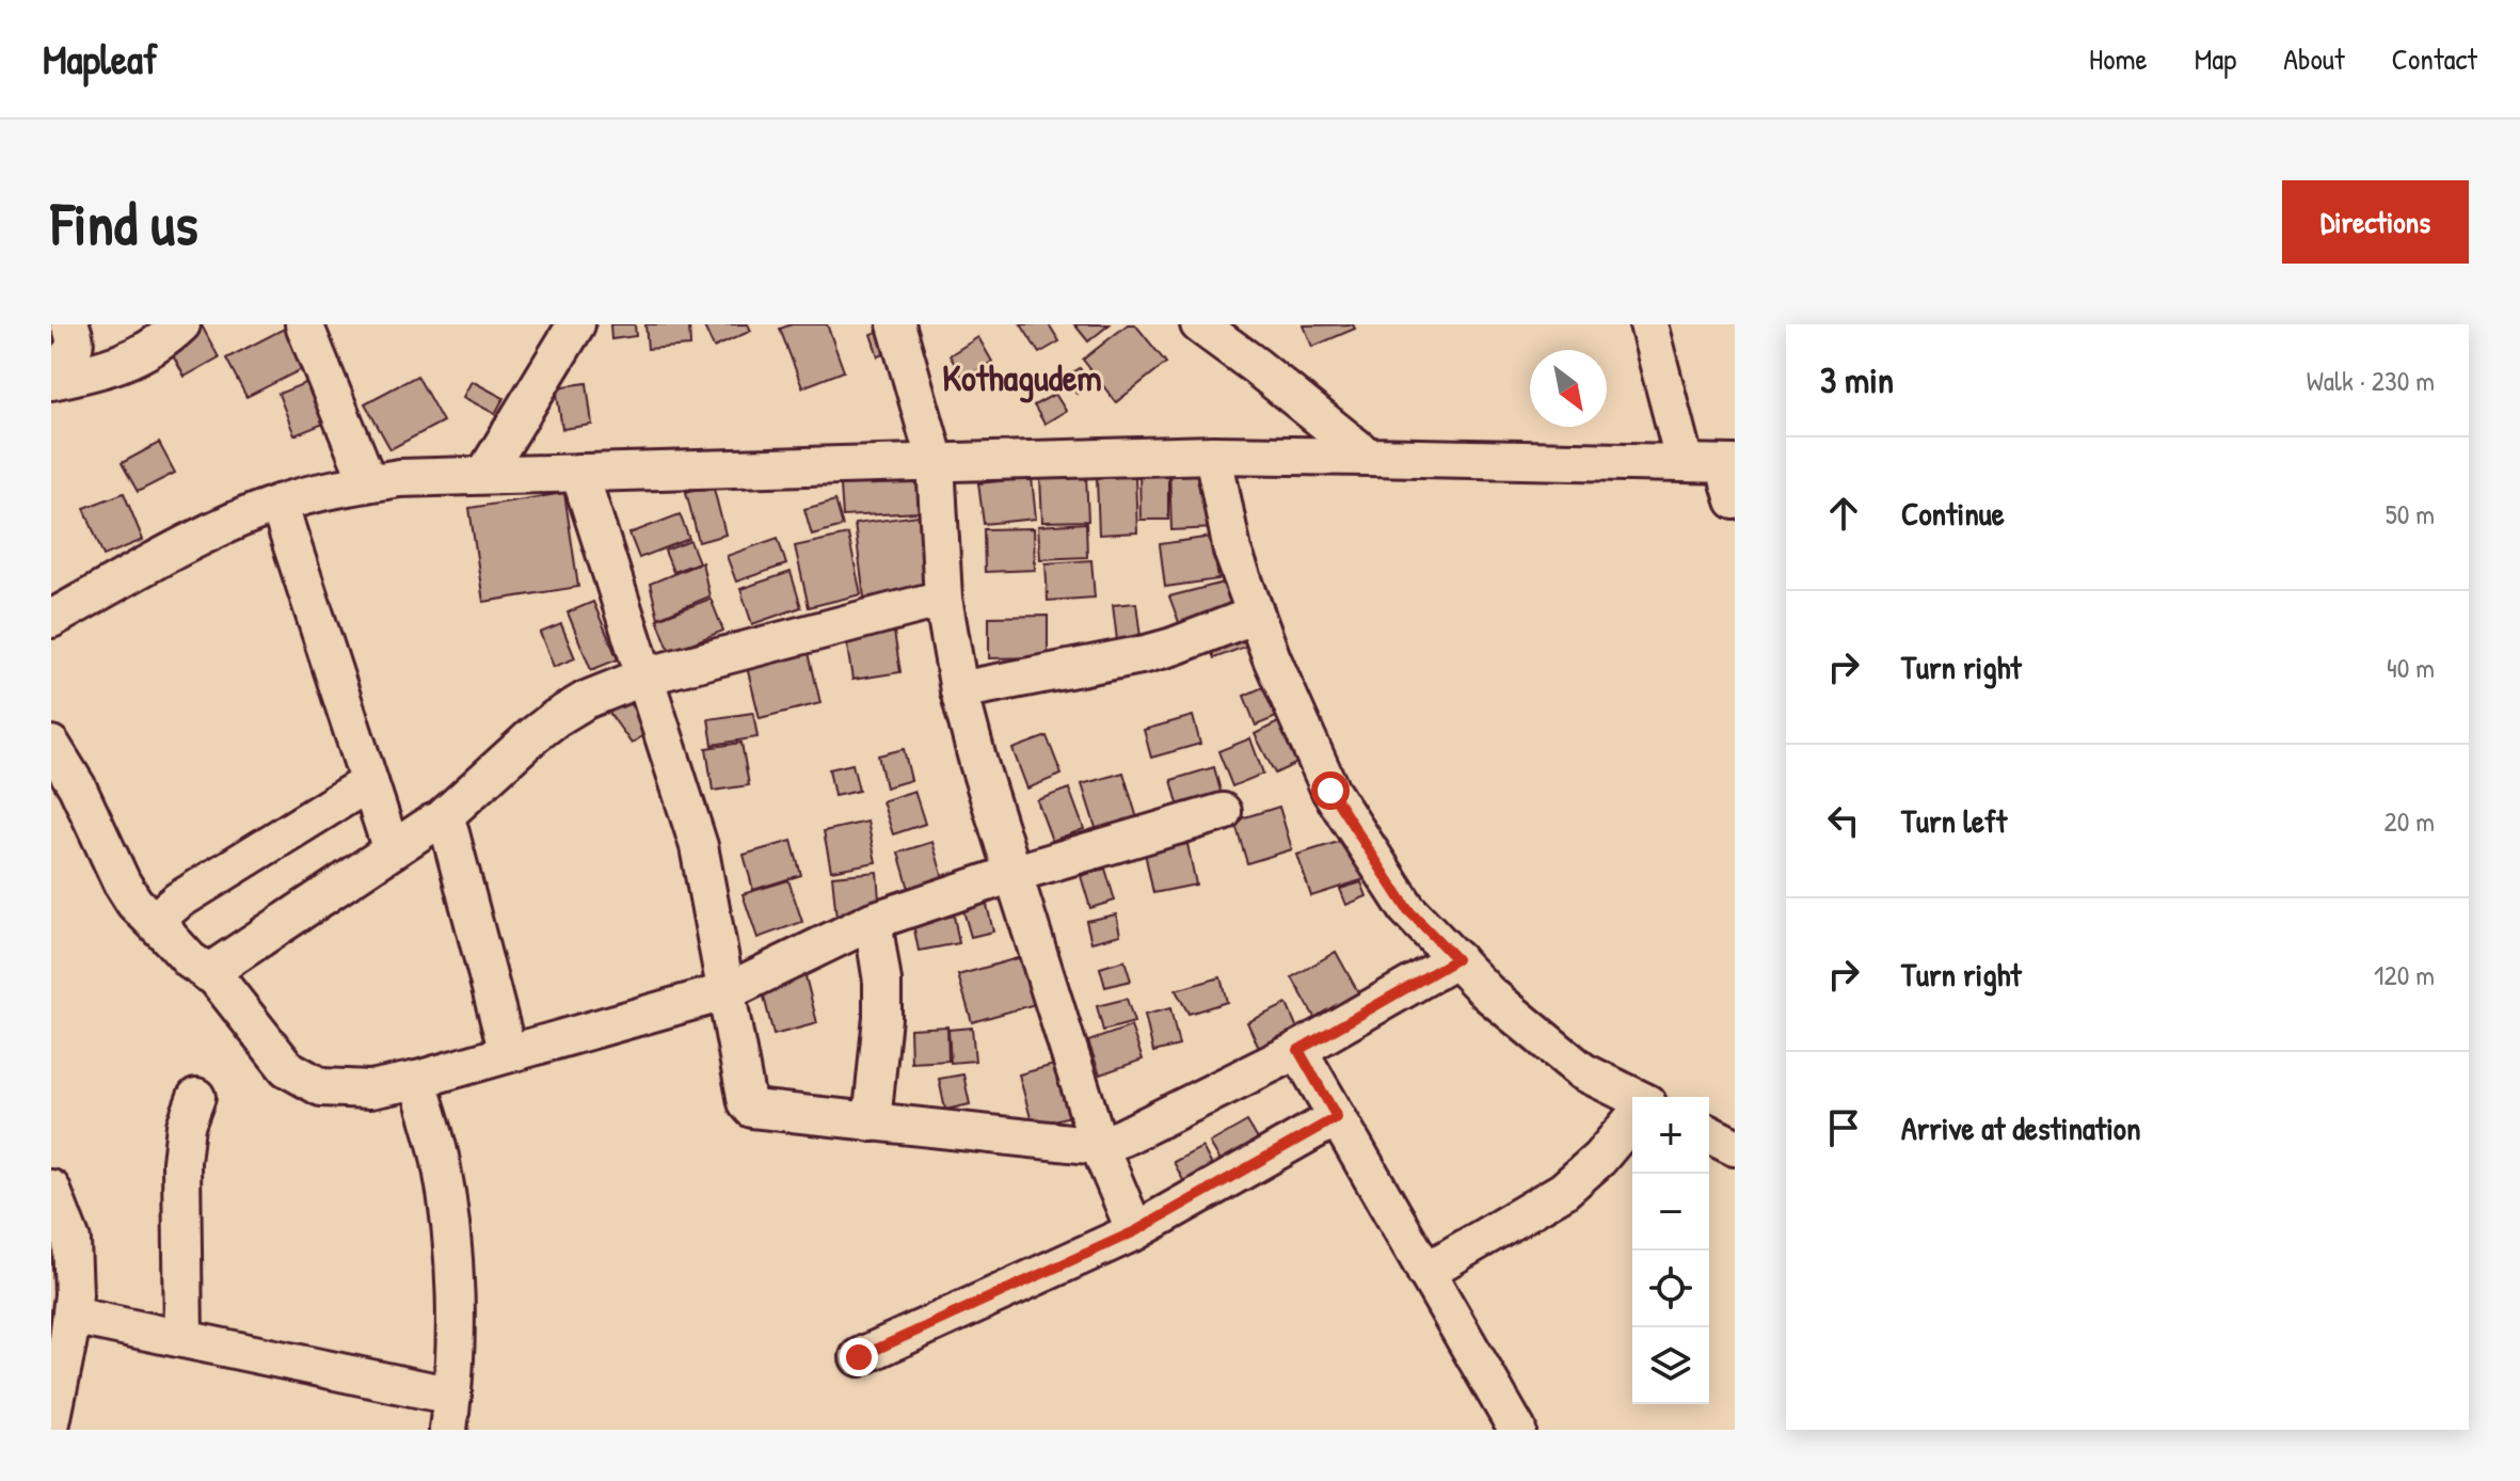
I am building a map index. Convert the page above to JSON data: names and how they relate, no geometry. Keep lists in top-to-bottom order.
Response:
{
  "districts": ["Kothagudem"],
  "north": "bottom right",
  "page": {
    "header": "Mapleaf",
    "nav": [
      "Home",
      "Map",
      "About",
      "Contact"
    ],
    "buttons": "Directions",
    "title": "Find us",
    "heading": ["3 min", "Walk · 230 m"],
    "list": [
      ["Continue", "50 m"],
      ["Turn right", "40 m"],
      ["Turn left", "20 m"],
      ["Turn right", "120 m"],
      "Arrive at destination"
    ],
    "map_buttons": ["+", "−"]
  }
}
